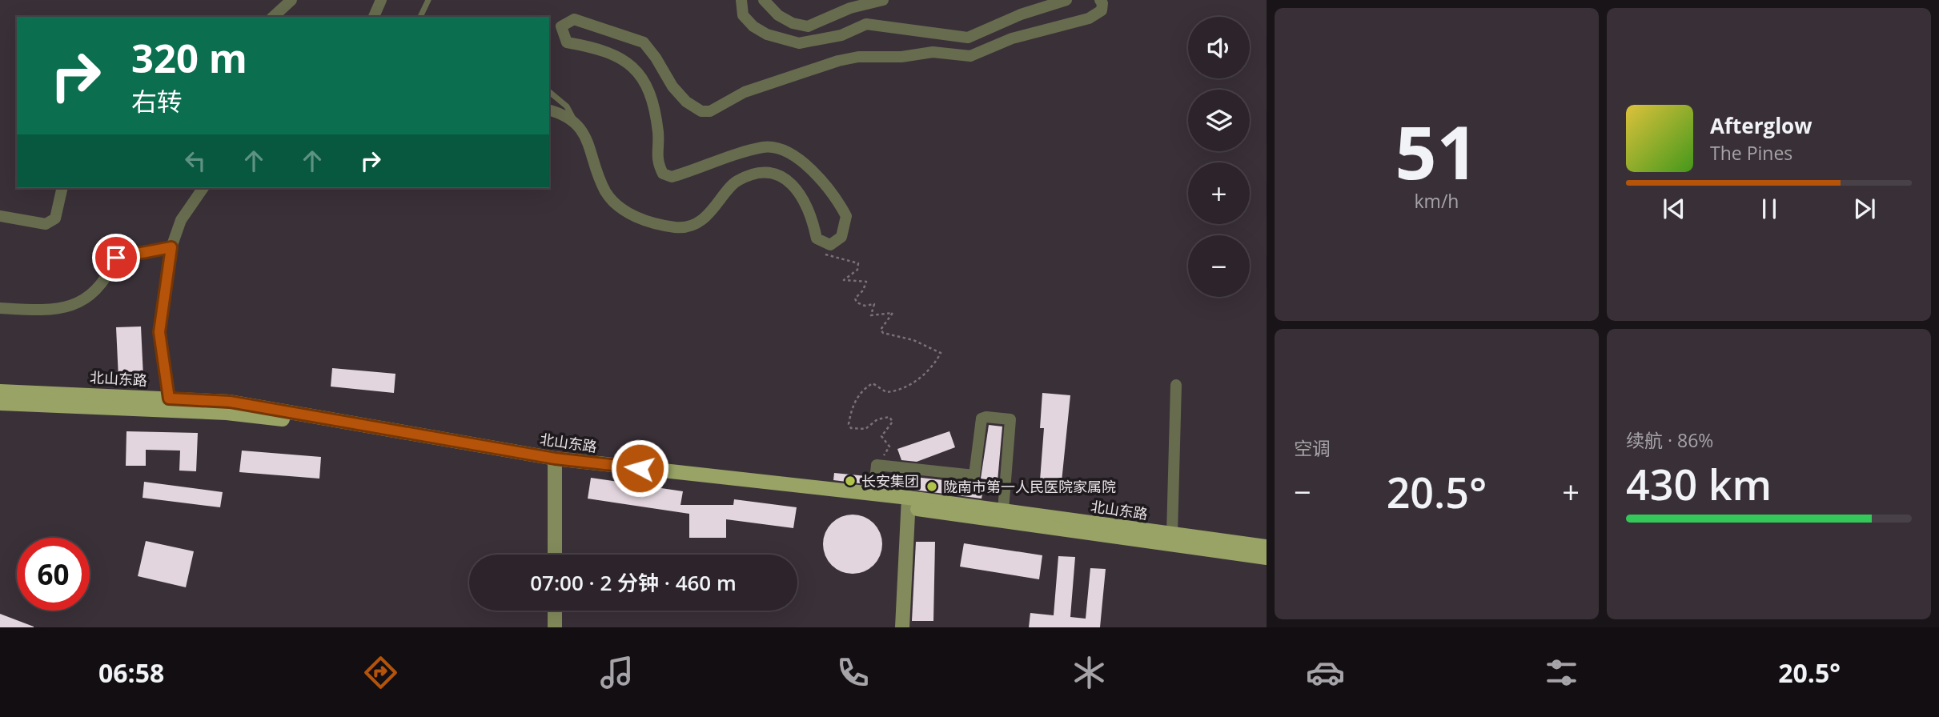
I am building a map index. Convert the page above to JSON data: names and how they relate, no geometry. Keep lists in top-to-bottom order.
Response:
{
  "streets": {
    "main road": ["北山东路"]
  },
  "places": ["长安集团", "陇南市第一人民医院家属院"],
  "page": {
    "tile": [
      ["51", "km/h"],
      "空调",
      ["续航 · 86%", "430 km"]
    ],
    "map_buttons": ["+", "−"],
    "turn": ["320 m", "右转"],
    "song": ["Afterglow", "The Pines"],
    "heat": ["−", "20.5°", "+"],
    "limit": "60",
    "trip": "07:00 · 2 分钟 · 460 m",
    "tabs": ["06:58", "20.5°"]
  }
}
